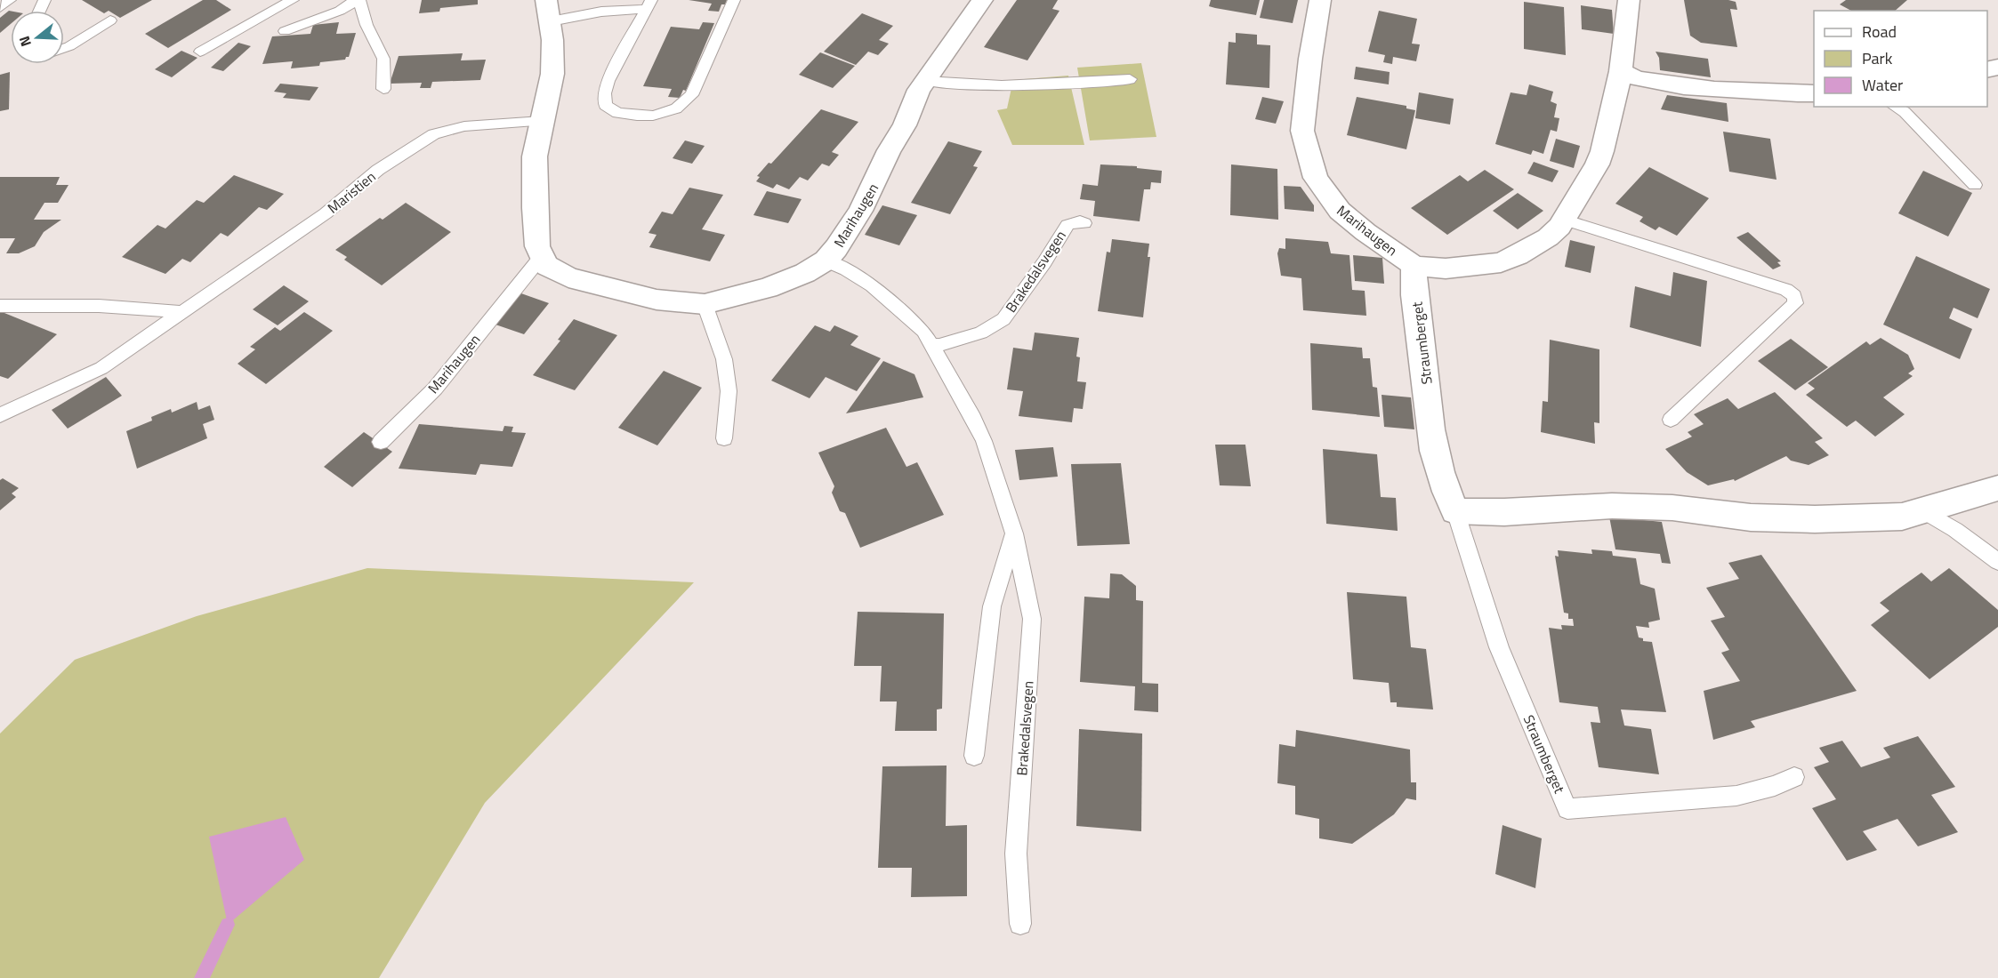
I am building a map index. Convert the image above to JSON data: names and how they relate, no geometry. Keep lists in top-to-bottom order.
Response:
{
  "streets": {
    "street": ["Marihaugen", "Straumberget"],
    "lane": ["Maristien", "Brakedalsvegen"]
  },
  "crossings": [
    ["Marihaugen", "Brakedalsvegen"],
    ["Marihaugen", "Straumberget"]
  ],
  "legend": ["Road", "Park", "Water"],
  "north": "left"
}
